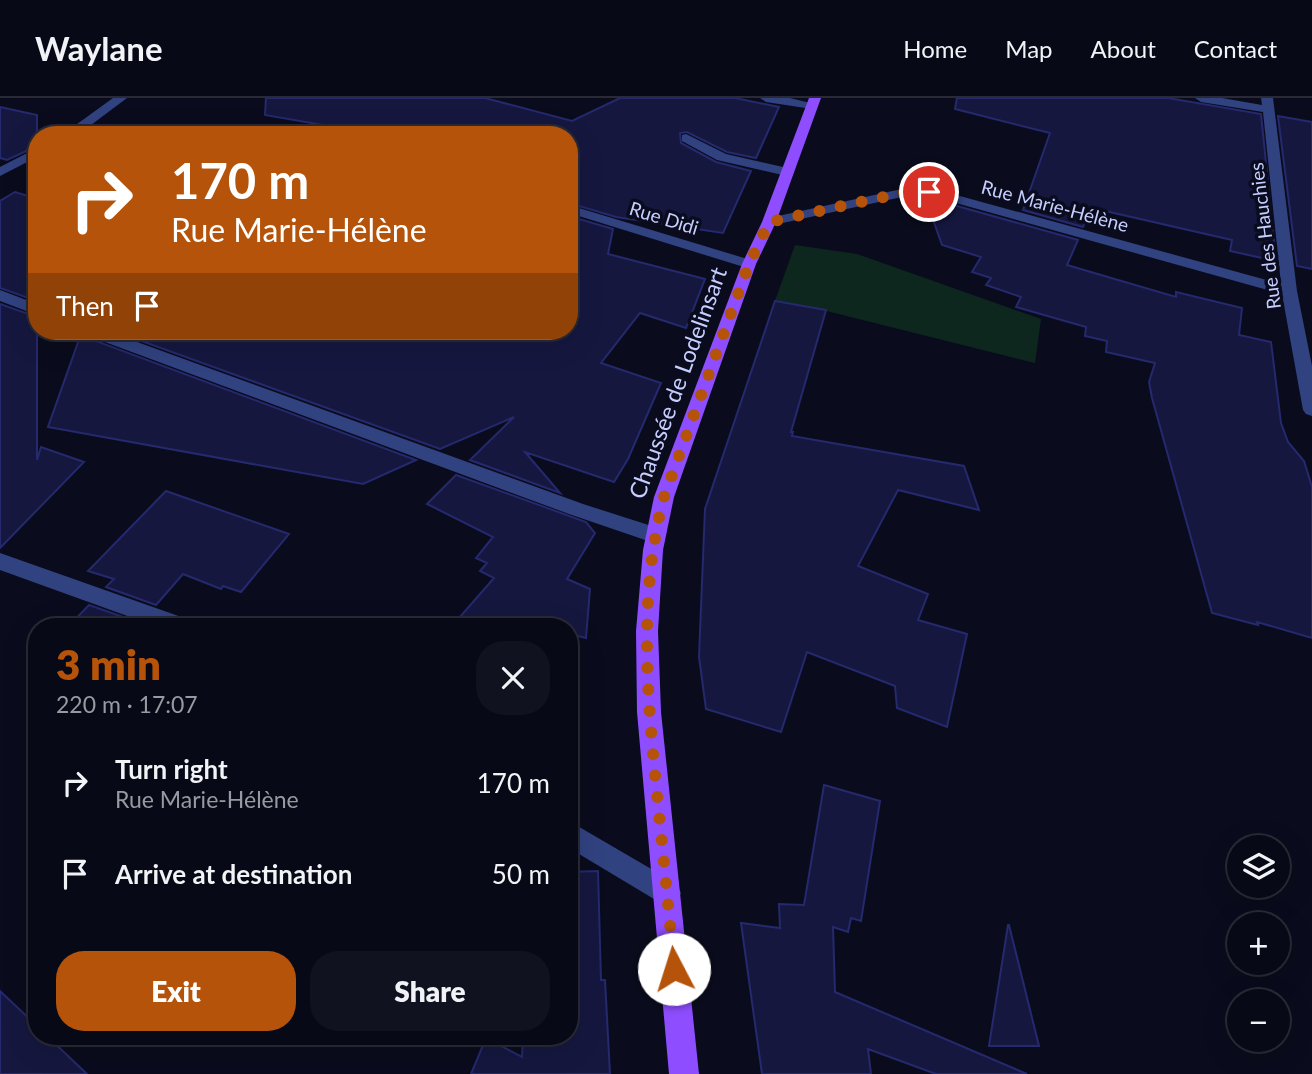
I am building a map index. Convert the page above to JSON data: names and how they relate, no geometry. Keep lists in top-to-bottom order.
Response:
{
  "streets": {
    "main road": ["Chaussée de Lodelinsart"],
    "street": ["Rue Marie-Hélène", "Rue Didi", "Rue des Hauchies"]
  },
  "crossings": [
    ["Rue Marie-Hélène", "Rue des Hauchies"],
    ["Rue Marie-Hélène", "Chaussée de Lodelinsart"],
    ["Rue Didi", "Chaussée de Lodelinsart"]
  ],
  "page": {
    "header": "Waylane",
    "nav": [
      "Home",
      "Map",
      "About",
      "Contact"
    ],
    "turn": ["170 m", "Rue Marie-Hélène"],
    "then": "Then",
    "heading": ["3 min", "220 m · 17:07"],
    "list": [
      {
        "name": "Turn right",
        "note": "Rue Marie-Hélène",
        "value": "170 m"
      },
      {
        "name": "Arrive at destination",
        "value": "50 m"
      }
    ],
    "map_buttons": ["+", "−"],
    "buttons": ["Exit", "Share"]
  }
}
